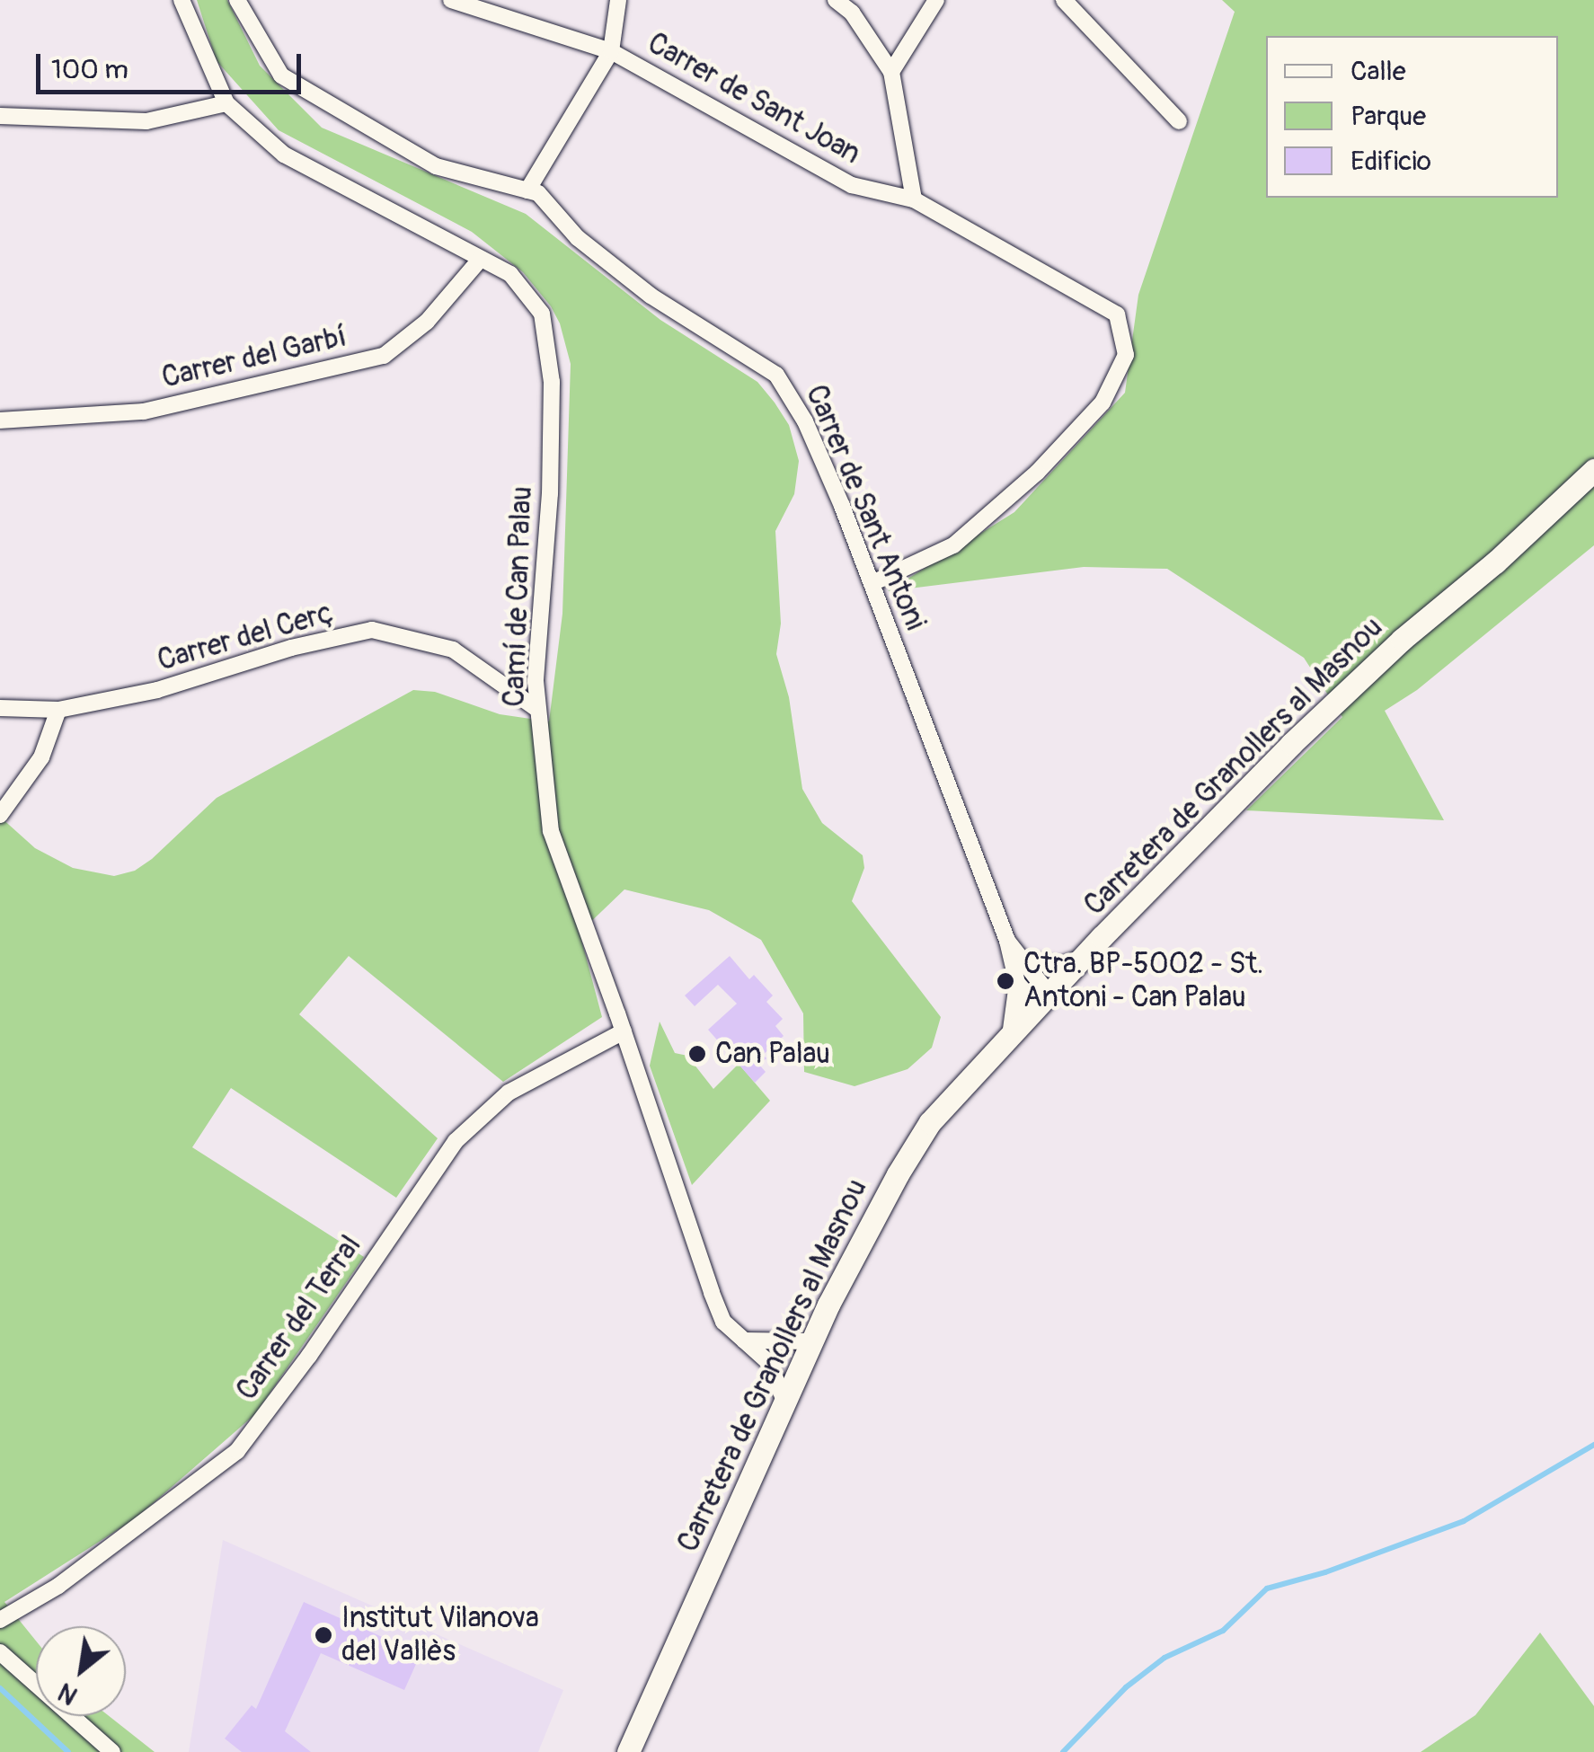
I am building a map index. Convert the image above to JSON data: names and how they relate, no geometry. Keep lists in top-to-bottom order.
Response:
{
  "streets": {
    "main road": ["Carretera de Granollers al Masnou"],
    "street": [
      "Carrer de Sant Joan",
      "Carrer del Garbí",
      "Carrer de Sant Antoni",
      "Camí de Can Palau",
      "Carrer del Cerç",
      "Carrer del Terral"
    ]
  },
  "crossings": [
    ["Carrer de Sant Joan", "Carrer de Sant Antoni"],
    ["Carrer del Garbí", "Camí de Can Palau"],
    ["Carrer de Sant Antoni", "Carretera de Granollers al Masnou"],
    ["Camí de Can Palau", "Carrer del Cerç"],
    ["Camí de Can Palau", "Carretera de Granollers al Masnou"],
    ["Camí de Can Palau", "Carrer del Terral"]
  ],
  "places": ["Ctra. BP-5002 - St. Antoni - Can Palau", "Can Palau", "Institut Vilanova del Vallès"],
  "legend": ["Calle", "Parque", "Edificio"],
  "scale_bar": "100 m",
  "north": "bottom left"
}
